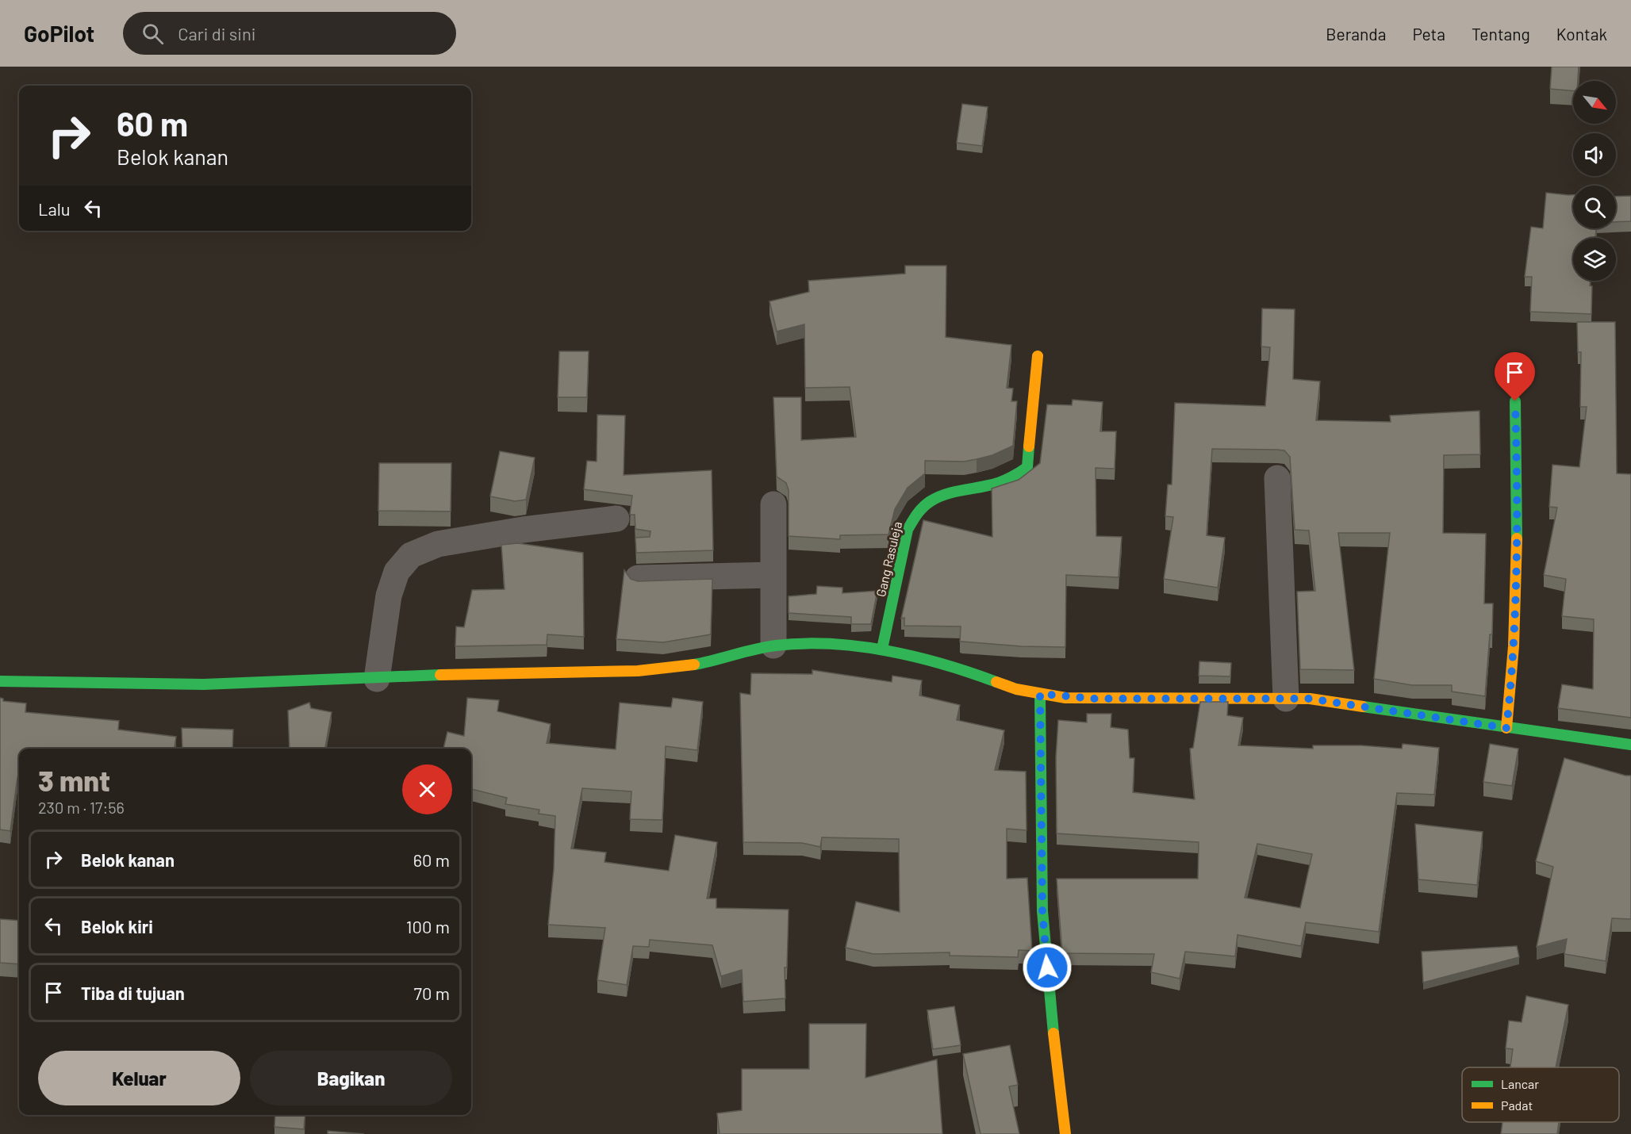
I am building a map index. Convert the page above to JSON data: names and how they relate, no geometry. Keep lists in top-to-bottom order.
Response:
{
  "streets": {
    "street": ["Gang Rasuleja"]
  },
  "legend": ["Lancar", "Padat"],
  "north": "bottom right",
  "page": {
    "header": "GoPilot",
    "search": "Cari di sini",
    "nav": [
      "Beranda",
      "Peta",
      "Tentang",
      "Kontak"
    ],
    "turn": ["60 m", "Belok kanan"],
    "then": "Lalu",
    "heading": ["3 mnt", "230 m · 17:56"],
    "list": [
      {
        "name": "Belok kanan",
        "value": "60 m"
      },
      {
        "name": "Belok kiri",
        "value": "100 m"
      },
      {
        "name": "Tiba di tujuan",
        "value": "70 m"
      }
    ],
    "buttons": ["Keluar", "Bagikan"]
  }
}
